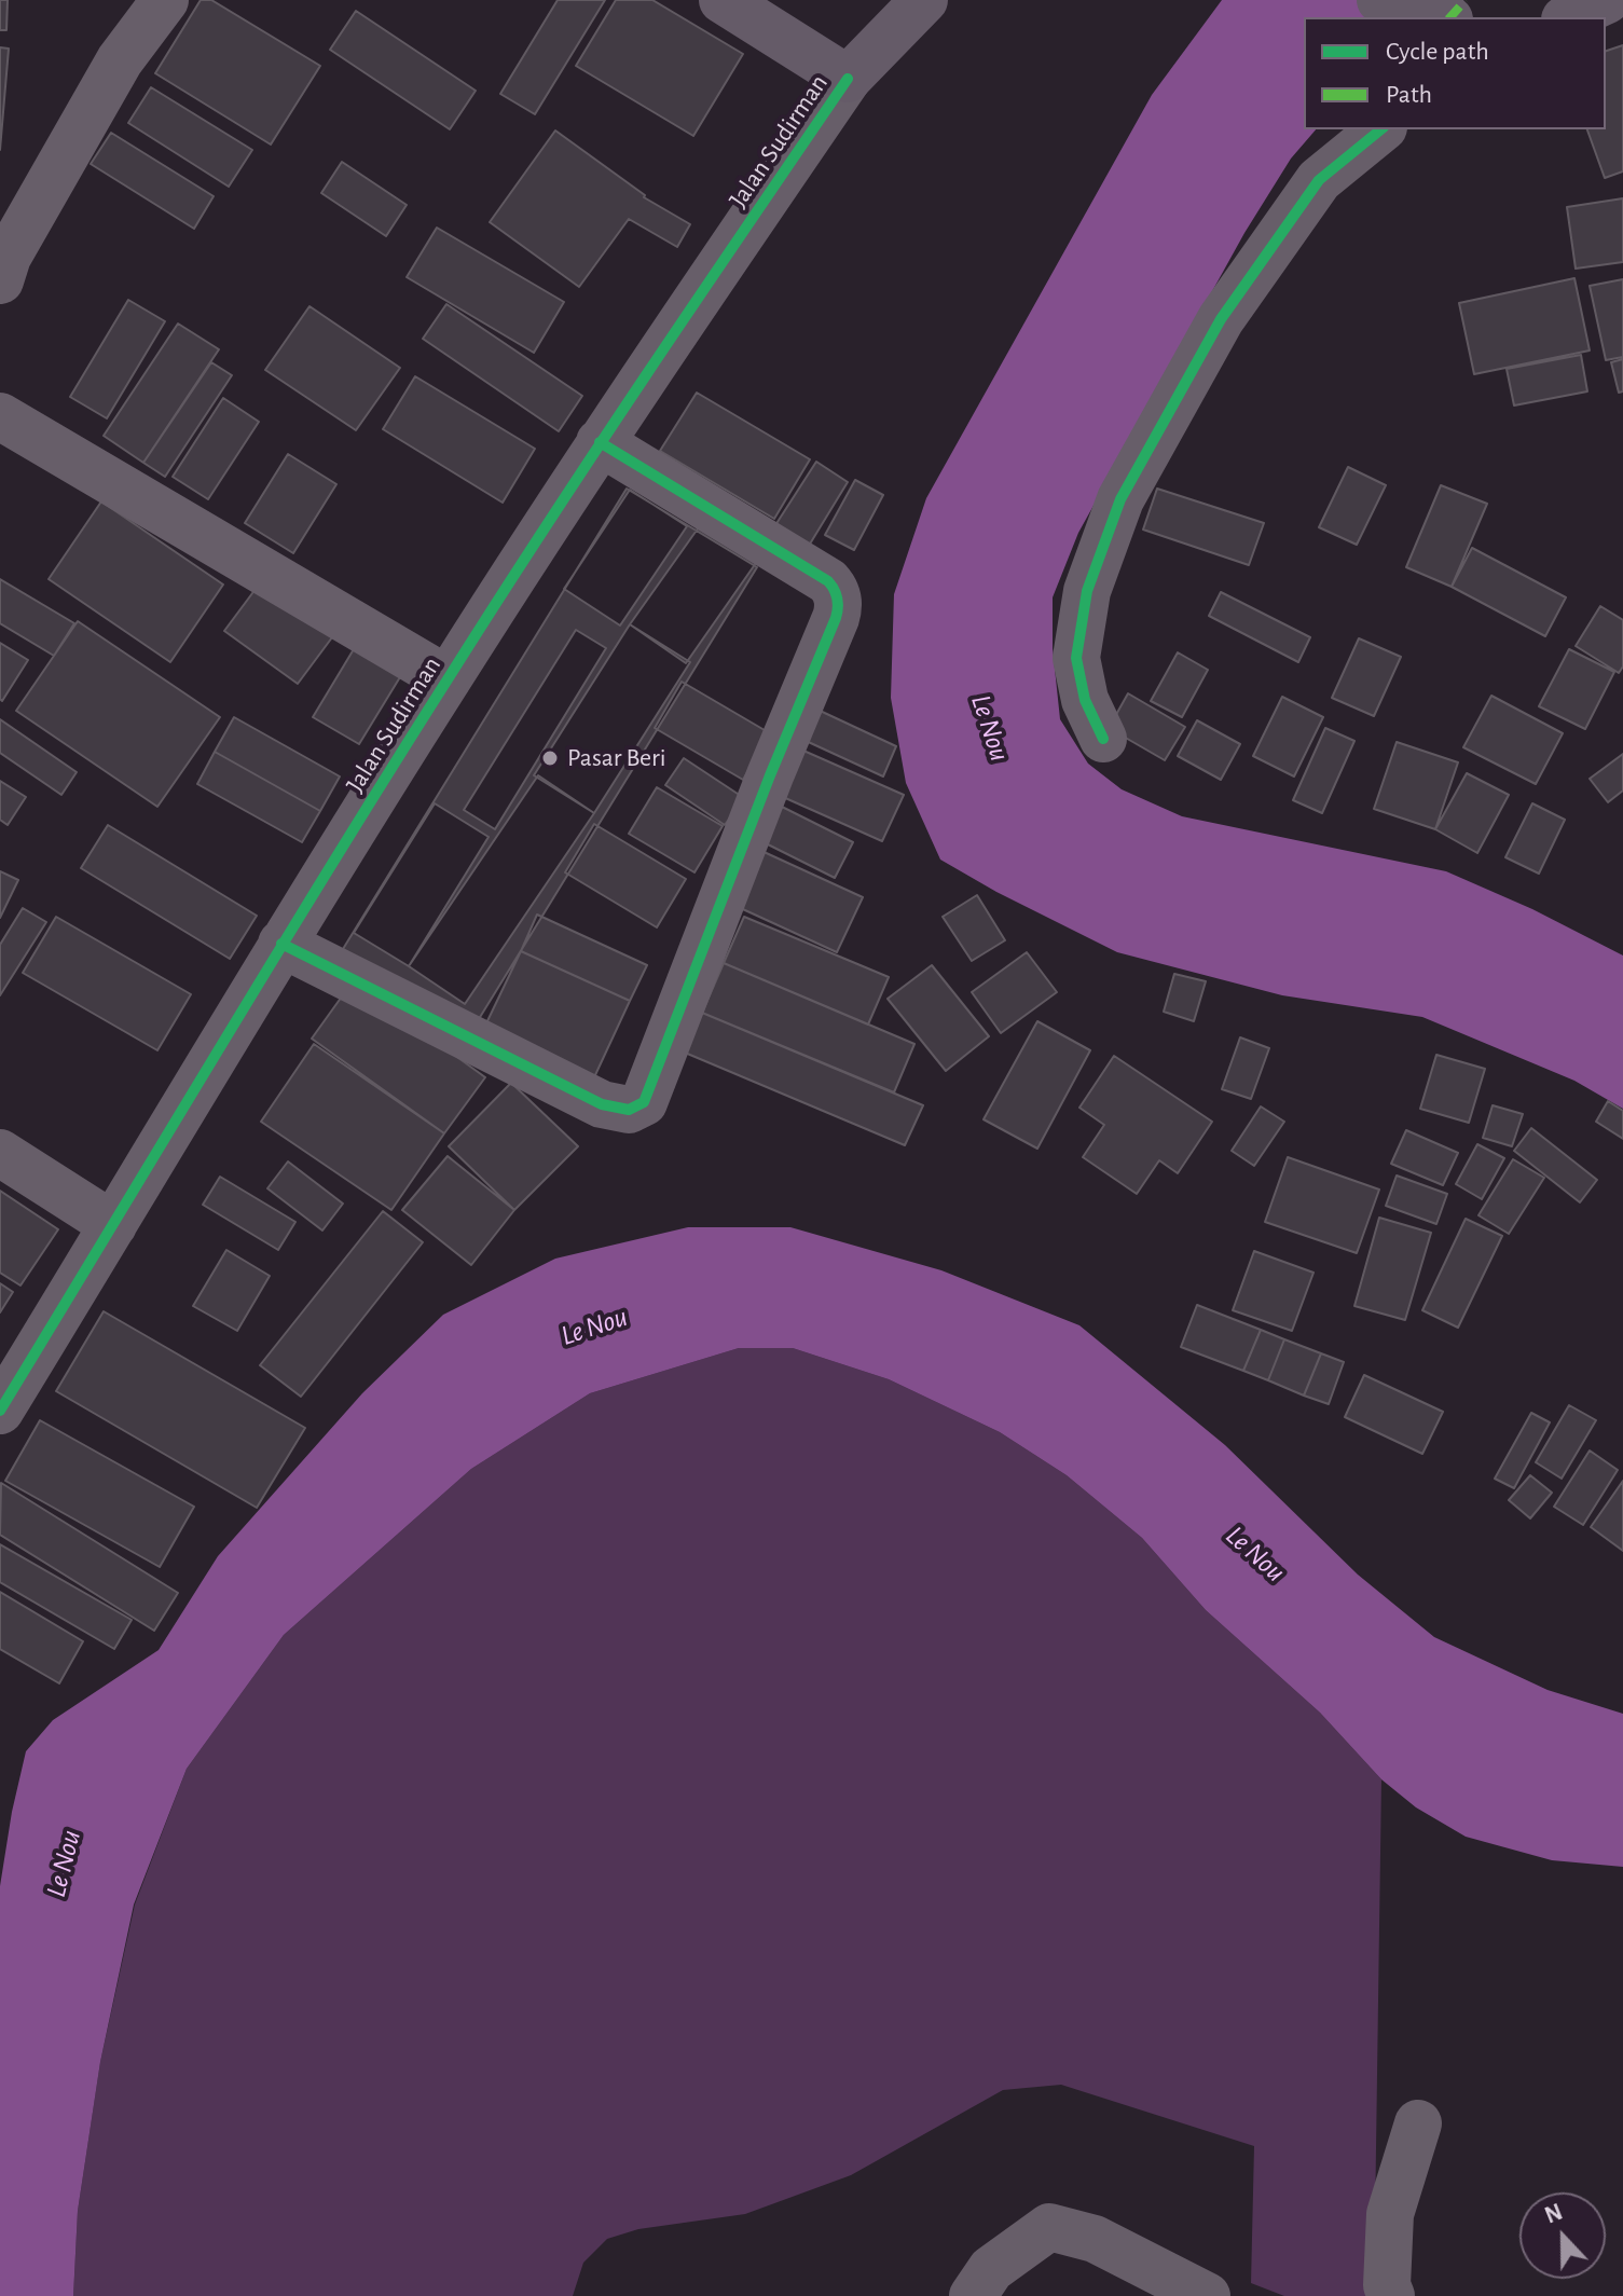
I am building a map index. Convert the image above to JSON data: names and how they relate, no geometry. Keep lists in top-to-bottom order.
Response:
{
  "streets": {
    "highway": ["Jalan Sudirman"]
  },
  "water": ["Le Nou"],
  "places": ["Pasar Beri"],
  "legend": ["Cycle path", "Path"],
  "north": "top"
}
